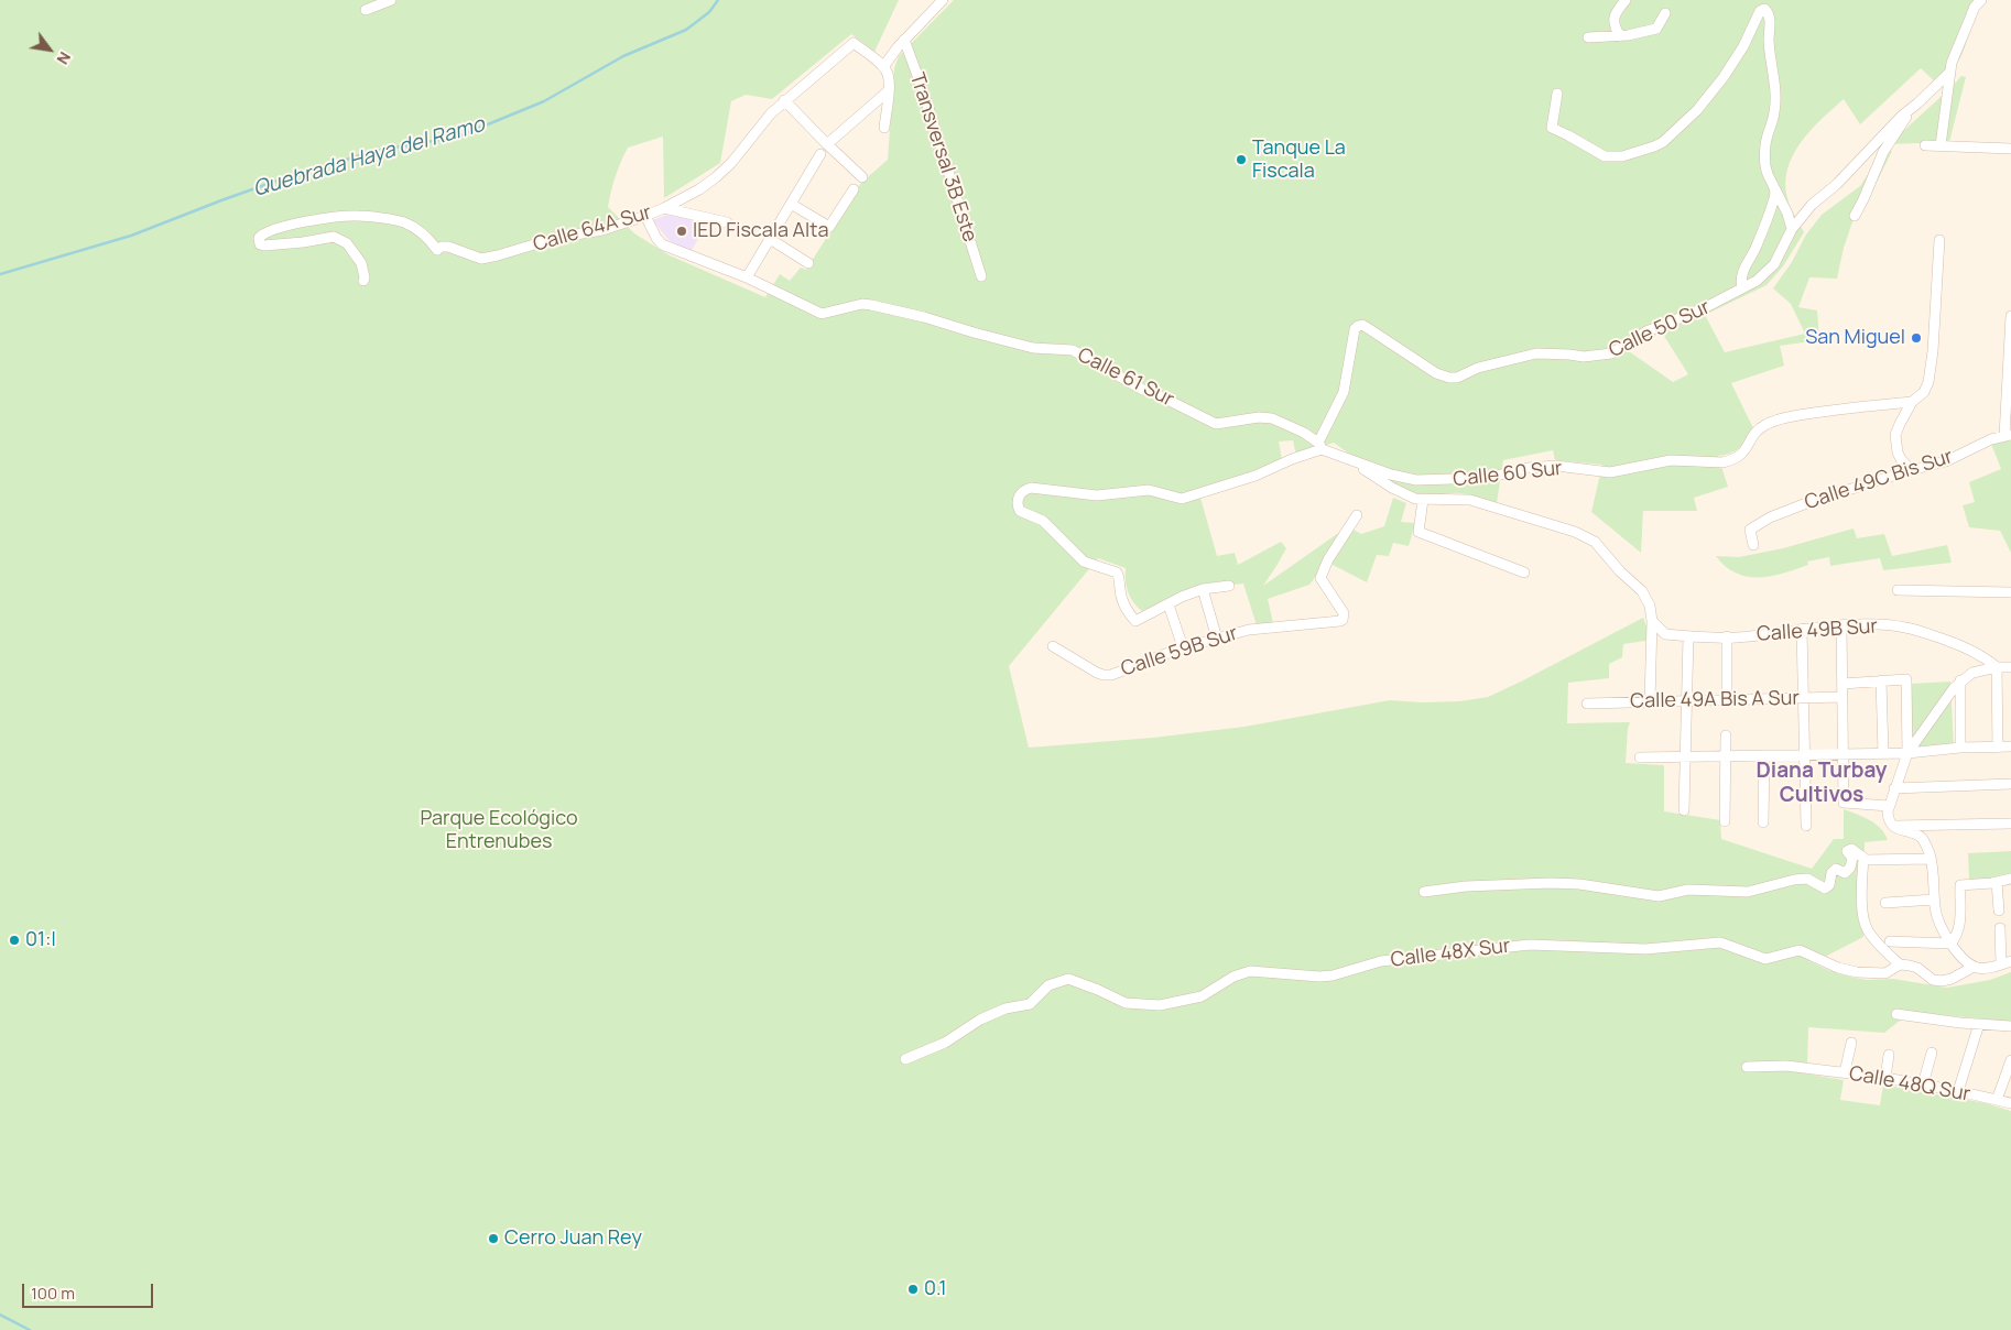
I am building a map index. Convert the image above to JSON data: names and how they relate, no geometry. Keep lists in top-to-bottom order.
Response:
{
  "streets": {
    "street": [
      "Transversal 3B Este",
      "Calle 64A Sur",
      "Calle 50 Sur",
      "Calle 61 Sur",
      "Calle 60 Sur",
      "Calle 49C Bis Sur",
      "Calle 49B Sur",
      "Calle 59B Sur",
      "Calle 49A Bis A Sur",
      "Calle 48X Sur",
      "Calle 48Q Sur"
    ]
  },
  "crossings": [
    ["Calle 50 Sur", "Calle 61 Sur"],
    ["Calle 50 Sur", "Calle 60 Sur"],
    ["Calle 61 Sur", "Calle 60 Sur"]
  ],
  "districts": ["Diana Turbay Cultivos"],
  "water": ["Quebrada Haya del Ramo"],
  "parks": ["Parque Ecológico Entrenubes"],
  "places": [
    "Tanque La Fiscala",
    "IED Fiscala Alta",
    "San Miguel",
    "01:I",
    "Cerro Juan Rey",
    "0.1"
  ],
  "scale_bar": "100 m",
  "north": "bottom right"
}
